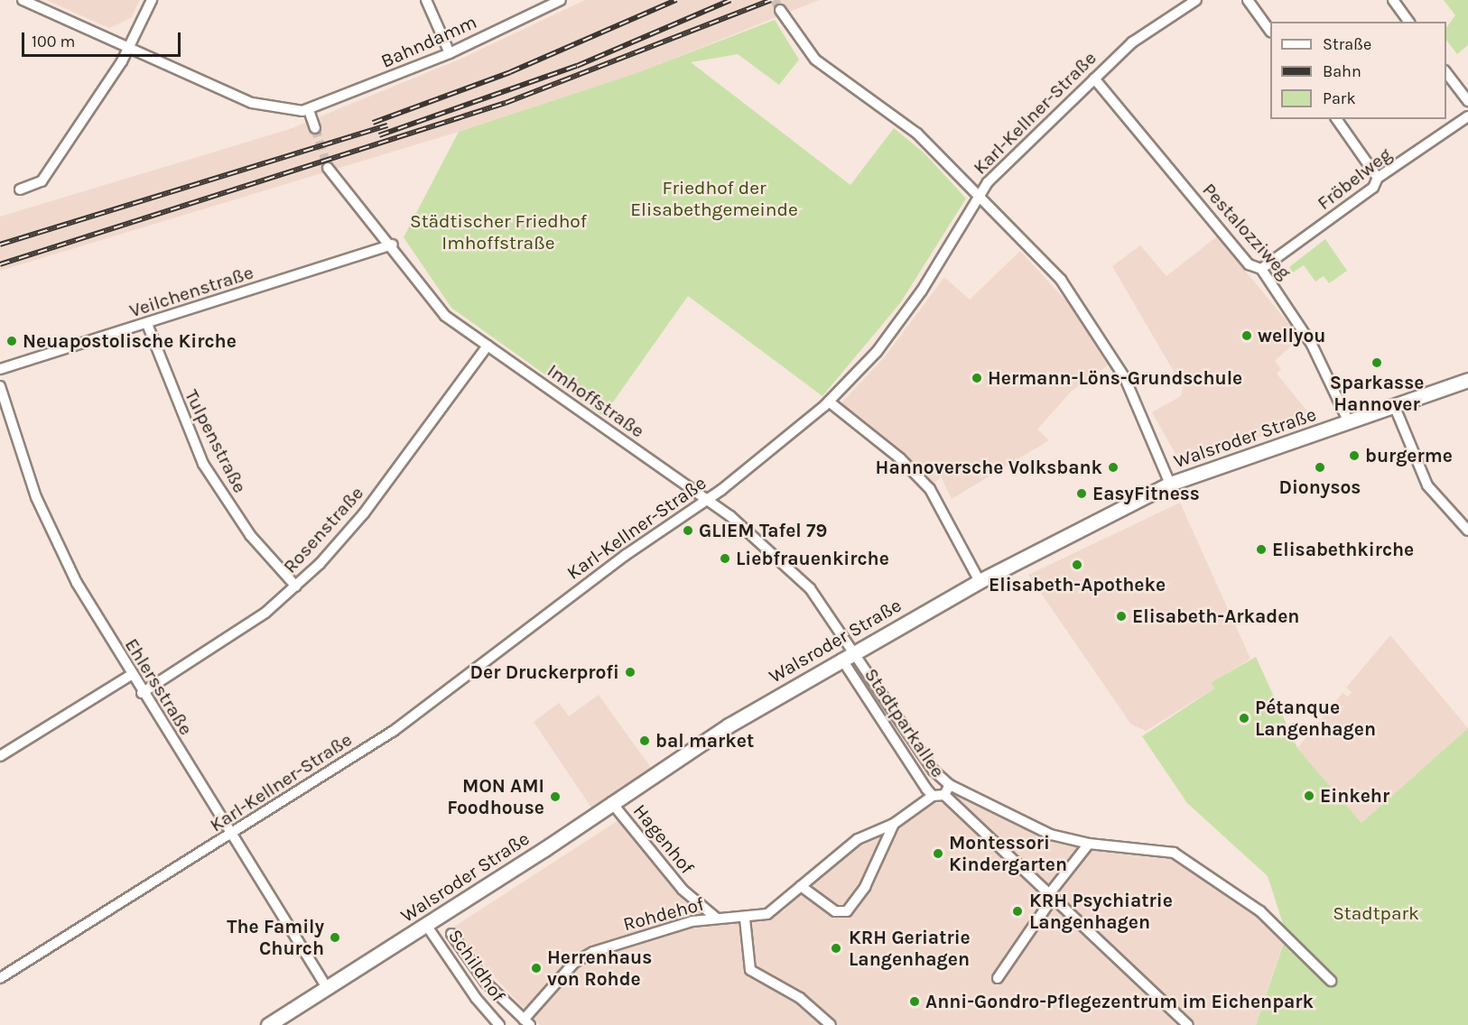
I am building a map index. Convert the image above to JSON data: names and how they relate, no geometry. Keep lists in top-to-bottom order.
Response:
{
  "streets": {
    "street": [
      "Bahndamm",
      "Karl-Kellner-Straße",
      "Fröbelweg",
      "Pestalozziweg",
      "Veilchenstraße",
      "Imhoffstraße",
      "Walsroder Straße",
      "Tulpenstraße",
      "Rosenstraße",
      "Ehlersstraße",
      "Stadtparkallee",
      "Hagenhof",
      "Rohdehof",
      "Schildhof"
    ]
  },
  "crossings": [
    ["Karl-Kellner-Straße", "Pestalozziweg"],
    ["Karl-Kellner-Straße", "Imhoffstraße"],
    ["Karl-Kellner-Straße", "Ehlersstraße"],
    ["Fröbelweg", "Pestalozziweg"],
    ["Pestalozziweg", "Walsroder Straße"],
    ["Veilchenstraße", "Imhoffstraße"],
    ["Veilchenstraße", "Tulpenstraße"],
    ["Imhoffstraße", "Walsroder Straße"],
    ["Imhoffstraße", "Rosenstraße"],
    ["Imhoffstraße", "Stadtparkallee"],
    ["Walsroder Straße", "Ehlersstraße"],
    ["Walsroder Straße", "Stadtparkallee"],
    ["Walsroder Straße", "Hagenhof"],
    ["Walsroder Straße", "Schildhof"],
    ["Tulpenstraße", "Rosenstraße"],
    ["Rosenstraße", "Ehlersstraße"],
    ["Stadtparkallee", "Rohdehof"],
    ["Hagenhof", "Rohdehof"]
  ],
  "parks": ["Friedhof der Elisabethgemeinde", "Städtischer Friedhof Imhoffstraße", "Stadtpark"],
  "places": [
    "wellyou",
    "Neuapostolische Kirche",
    "Sparkasse Hannover",
    "Hermann-Löns-Grundschule",
    "burgerme",
    "Hannoversche Volksbank",
    "Dionysos",
    "EasyFitness",
    "GLIEM Tafel 79",
    "Elisabethkirche",
    "Liebfrauenkirche",
    "Elisabeth-Apotheke",
    "Elisabeth-Arkaden",
    "Der Druckerprofi",
    "Pétanque Langenhagen",
    "bal market",
    "Einkehr",
    "MON AMI Foodhouse",
    "Montessori Kindergarten",
    "KRH Psychiatrie Langenhagen",
    "The Family Church",
    "KRH Geriatrie Langenhagen",
    "Herrenhaus von Rohde",
    "Anni-Gondro-Pflegezentrum im Eichenpark"
  ],
  "legend": ["Straße", "Bahn", "Park"],
  "scale_bar": "100 m"
}
